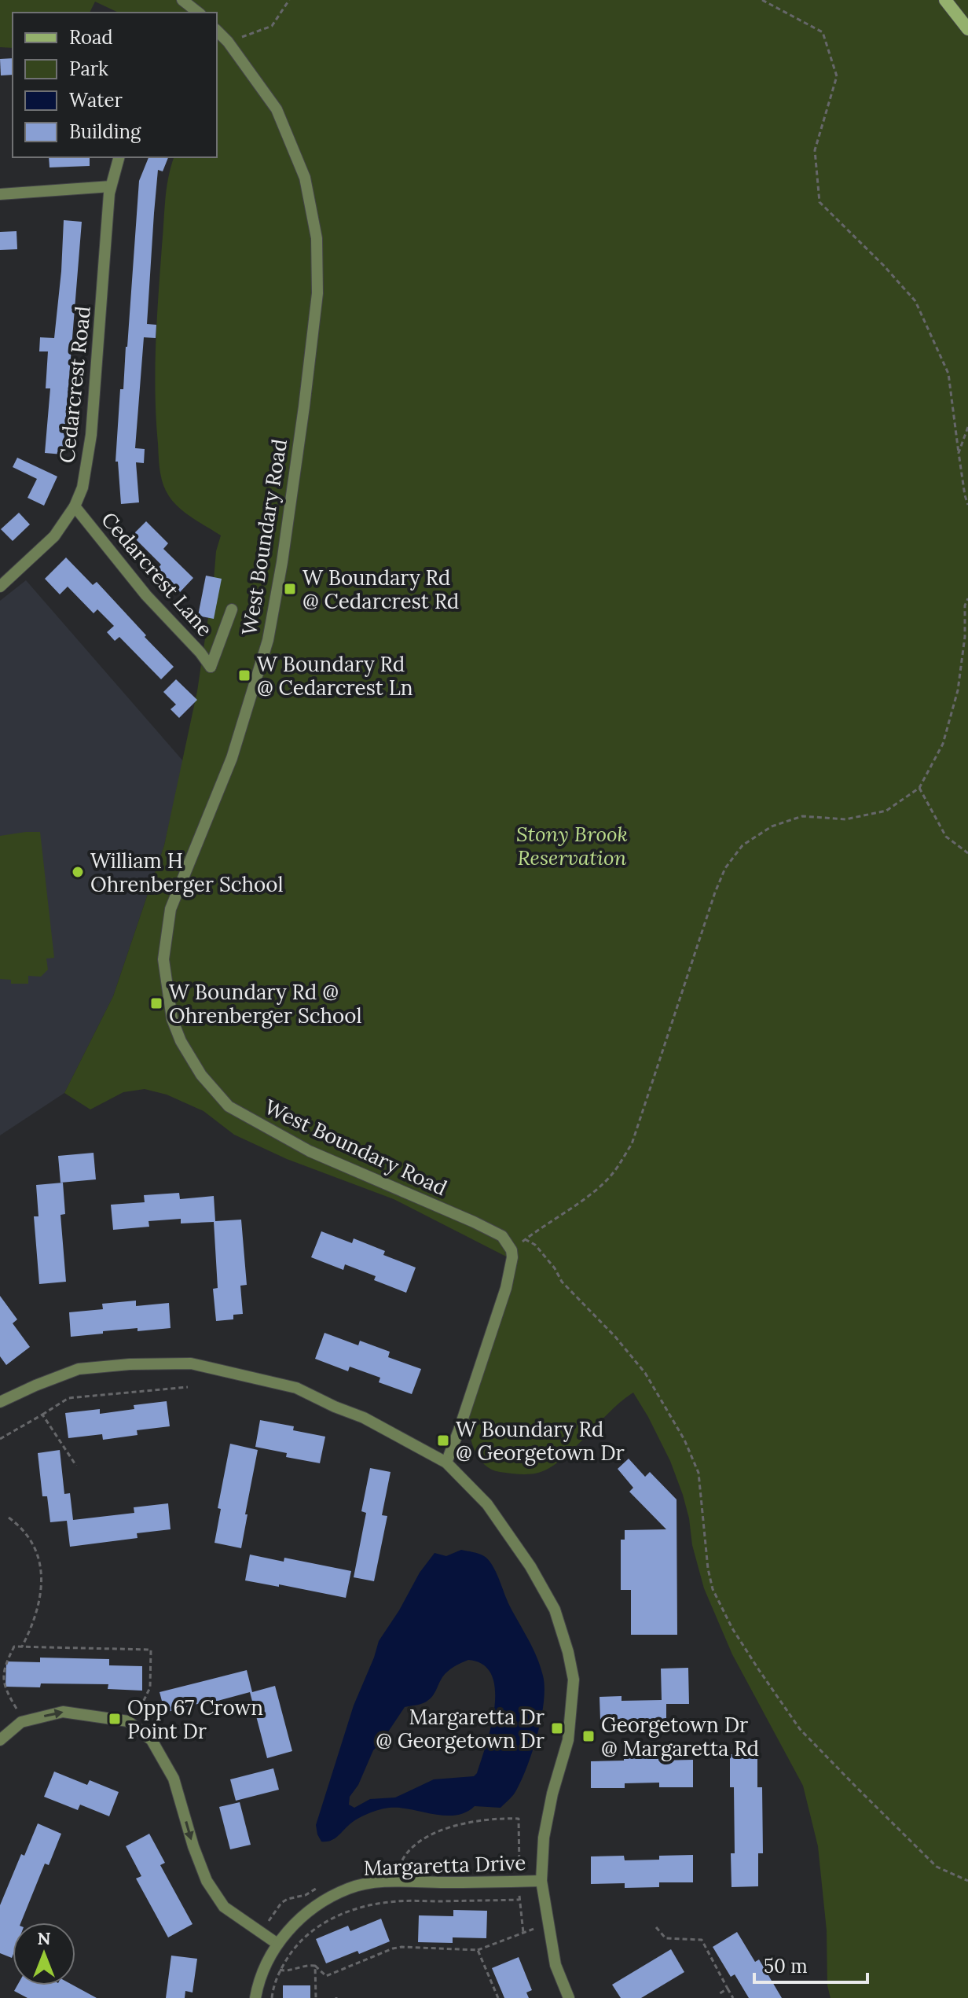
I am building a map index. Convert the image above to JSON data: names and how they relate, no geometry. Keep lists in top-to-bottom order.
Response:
{
  "streets": {
    "street": [
      "Cedarcrest Road",
      "West Boundary Road",
      "Cedarcrest Lane",
      "Margaretta Drive"
    ]
  },
  "crossings": [
    ["Cedarcrest Road", "Cedarcrest Lane"],
    ["West Boundary Road", "Cedarcrest Lane"]
  ],
  "parks": ["Stony Brook Reservation"],
  "places": {
    "transit": [
      "W Boundary Rd @ Cedarcrest Rd",
      "W Boundary Rd @ Cedarcrest Ln",
      "W Boundary Rd @ Ohrenberger School",
      "W Boundary Rd @ Georgetown Dr",
      "Opp 67 Crown Point Dr",
      "Margaretta Dr @ Georgetown Dr",
      "Georgetown Dr @ Margaretta Rd"
    ],
    "other": ["William H Ohrenberger School"]
  },
  "legend": [
    "Road",
    "Park",
    "Water",
    "Building"
  ],
  "scale_bar": "50 m",
  "north": "top"
}
